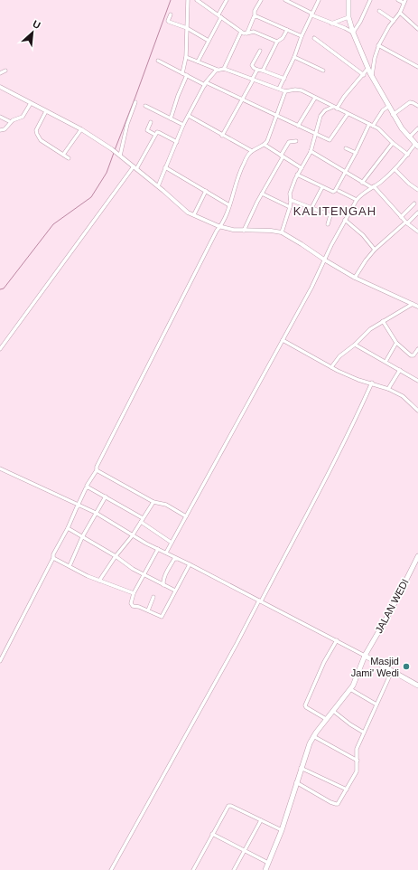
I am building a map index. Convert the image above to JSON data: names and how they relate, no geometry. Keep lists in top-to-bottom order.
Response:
{
  "streets": {
    "main road": ["JALAN WEDI"]
  },
  "districts": ["KALITENGAH"],
  "places": ["Masjid Jami' Wedi"],
  "north": "top right"
}
